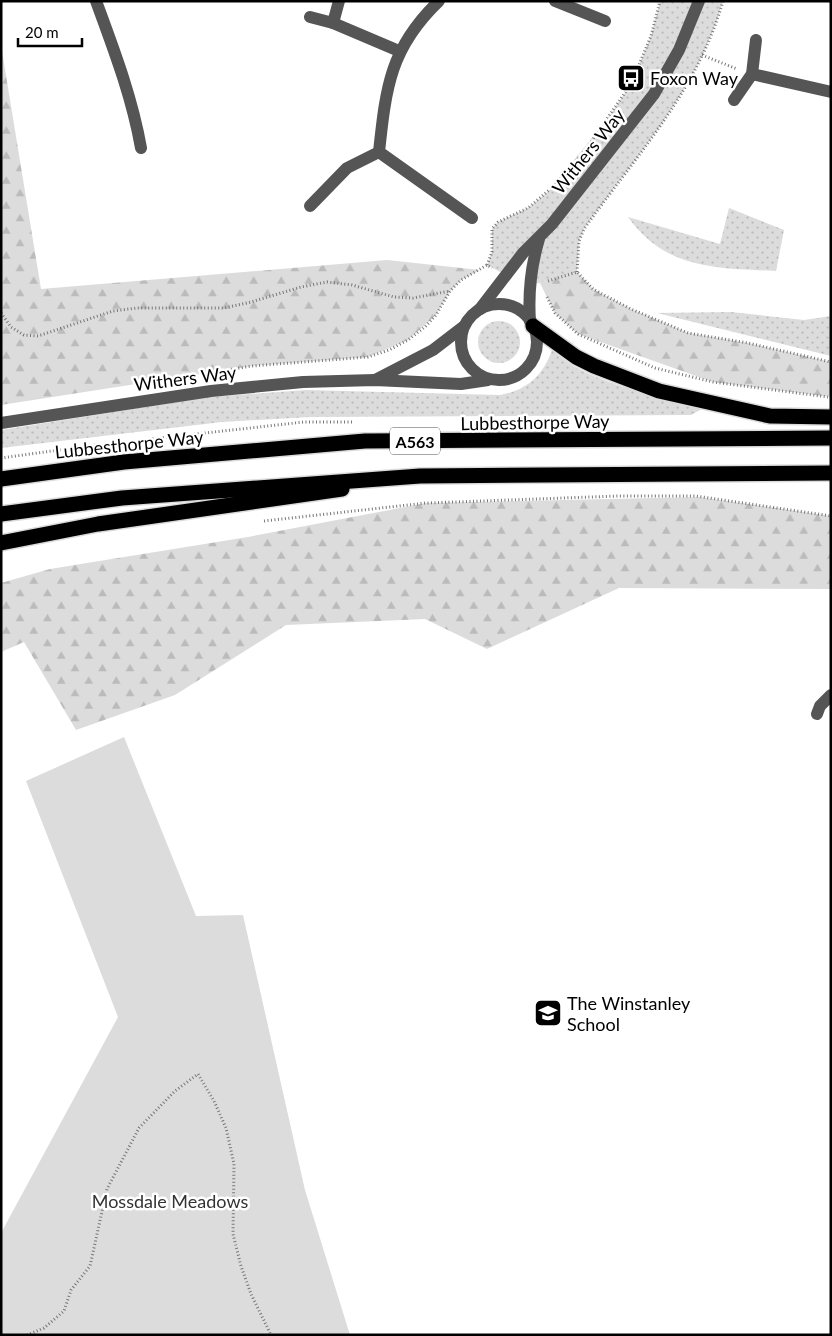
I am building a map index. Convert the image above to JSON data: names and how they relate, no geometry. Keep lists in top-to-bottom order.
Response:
{
  "streets": {
    "highway": ["Lubbesthorpe Way", "A563"],
    "street": ["Withers Way"]
  },
  "parks": ["Mossdale Meadows"],
  "places": {
    "bus stop": ["Foxon Way"],
    "school or university": ["The Winstanley School"]
  },
  "scale_bar": "20 m"
}
